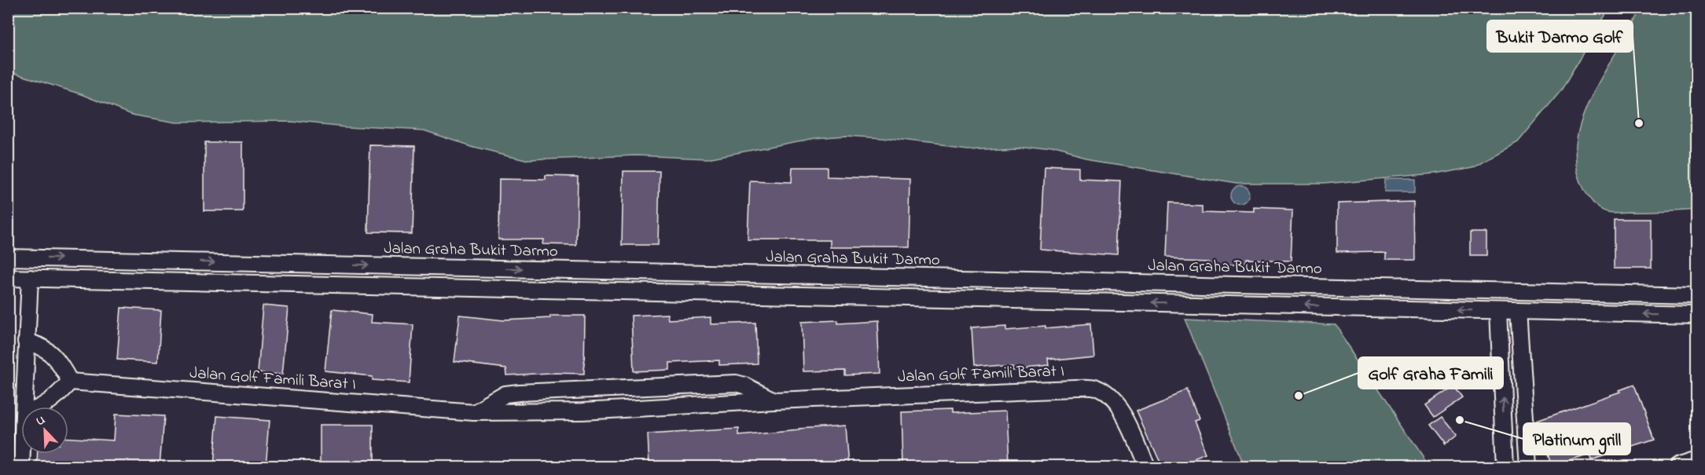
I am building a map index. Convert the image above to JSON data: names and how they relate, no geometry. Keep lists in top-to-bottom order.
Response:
{
  "streets": {
    "street": ["Jalan Graha Bukit Darmo", "Jalan Golf Famili Barat I"]
  },
  "places": ["Bukit Darmo Golf", "Golf Graha Famili", "Platinum grill"],
  "north": "top left"
}
